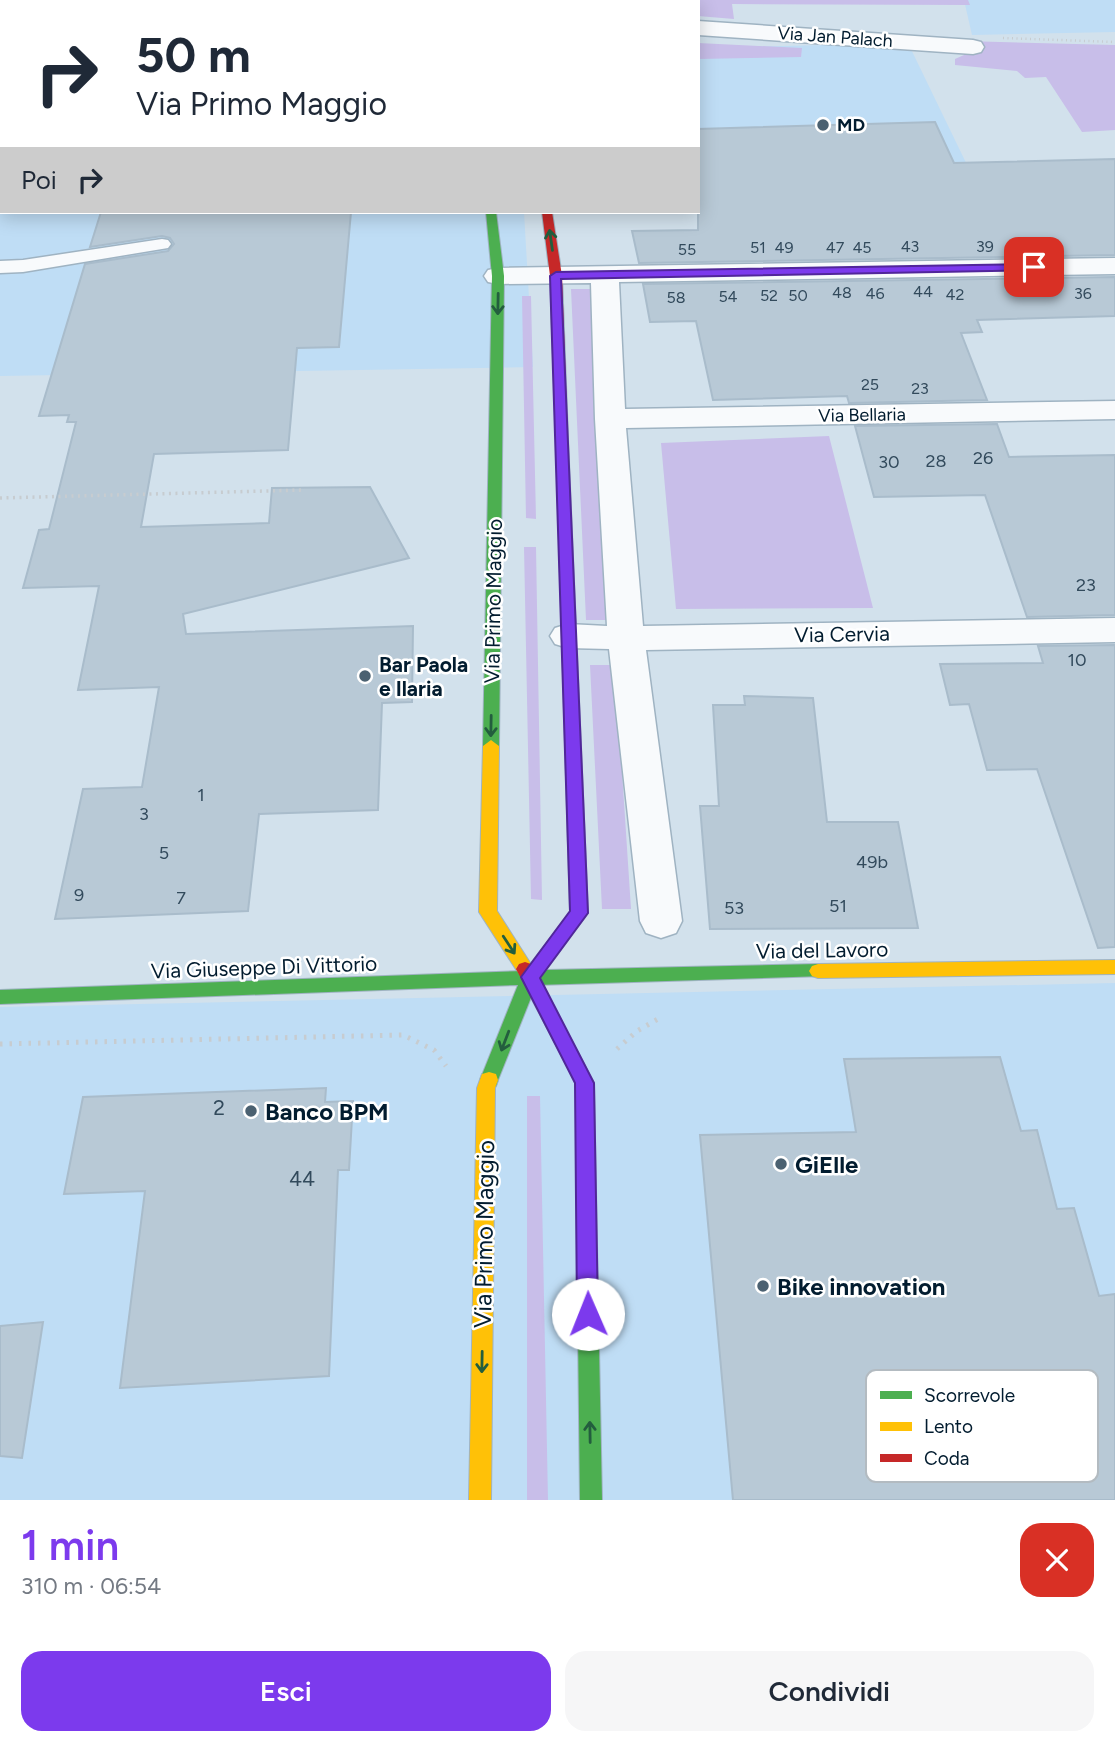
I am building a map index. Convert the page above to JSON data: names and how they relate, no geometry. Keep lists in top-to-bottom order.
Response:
{
  "streets": {
    "street": [
      "Via Jan Palach",
      "Via Bellaria",
      "Via Primo Maggio",
      "Via Cervia",
      "Via del Lavoro",
      "Via Giuseppe Di Vittorio"
    ]
  },
  "crossings": [
    ["Via Primo Maggio", "Via Cervia"],
    ["Via Primo Maggio", "Via del Lavoro"],
    ["Via Primo Maggio", "Via Giuseppe Di Vittorio"],
    ["Via del Lavoro", "Via Giuseppe Di Vittorio"]
  ],
  "places": [
    "MD",
    "Bar Paola e Ilaria",
    "Banco BPM",
    "GiElle",
    "Bike innovation"
  ],
  "house_numbers": [
    "43",
    "39",
    "51",
    "49",
    "47",
    "45",
    "55",
    "44",
    "48",
    "46",
    "36",
    "42",
    "52",
    "50",
    "54",
    "58",
    "25",
    "23",
    "26",
    "28",
    "30",
    "23",
    "10",
    "1",
    "3",
    "5",
    "49b",
    "9",
    "7",
    "51",
    "53",
    "2",
    "44"
  ],
  "legend": ["Scorrevole", "Lento", "Coda"],
  "page": {
    "turn": ["50 m", "Via Primo Maggio"],
    "then": "Poi",
    "heading": ["1 min", "310 m · 06:54"],
    "buttons": ["Esci", "Condividi"]
  }
}
